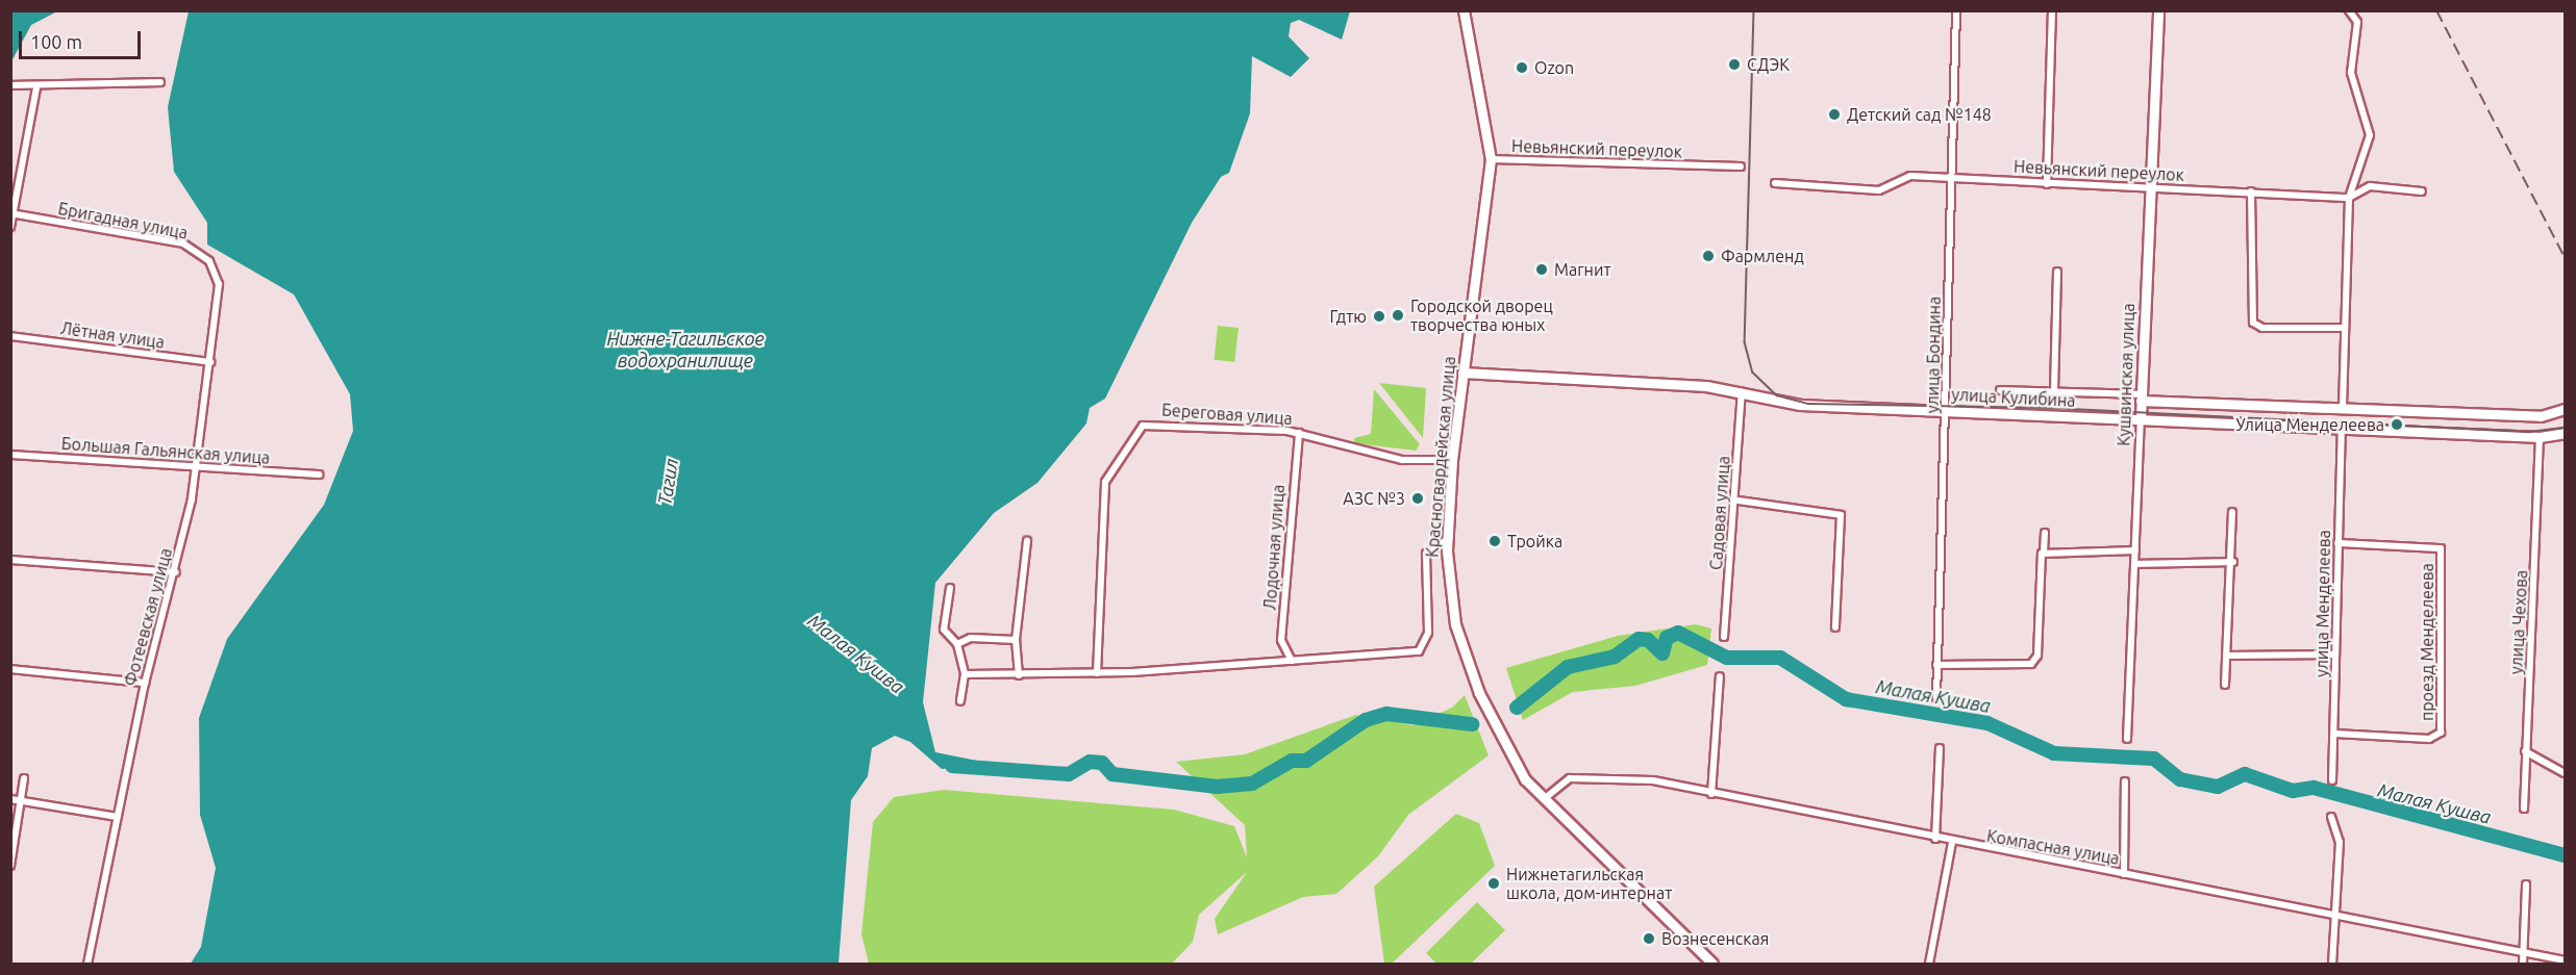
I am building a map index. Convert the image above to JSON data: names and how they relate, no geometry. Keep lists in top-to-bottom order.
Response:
{
  "streets": {
    "main road": ["Кушвинская улица", "улица Кулибина", "Красногвардейская улица"],
    "street": [
      "Невьянский переулок",
      "Бригадная улица",
      "Лётная улица",
      "улица Бондина",
      "Береговая улица",
      "Большая Гальянская улица",
      "Садовая улица",
      "Лодочная улица",
      "улица Менделеева",
      "Фотеевская улица",
      "улица Чехова",
      "проезд Менделеева",
      "Компасная улица"
    ]
  },
  "crossings": [
    ["Невьянский переулок", "улица Бондина"],
    ["Невьянский переулок", "Кушвинская улица"],
    ["Невьянский переулок", "Красногвардейская улица"],
    ["Бригадная улица", "Фотеевская улица"],
    ["Лётная улица", "Фотеевская улица"],
    ["улица Бондина", "улица Кулибина"],
    ["Кушвинская улица", "улица Кулибина"],
    ["улица Кулибина", "Красногвардейская улица"],
    ["улица Кулибина", "Садовая улица"],
    ["улица Кулибина", "улица Менделеева"],
    ["улица Кулибина", "улица Чехова"],
    ["Береговая улица", "Красногвардейская улица"],
    ["Береговая улица", "Лодочная улица"],
    ["Большая Гальянская улица", "Фотеевская улица"],
    ["Красногвардейская улица", "Компасная улица"],
    ["улица Менделеева", "проезд Менделеева"]
  ],
  "water": ["Нижне-Тагильское водохранилище", "Тагил", "Малая Кушва"],
  "places": [
    "СДЭК",
    "Ozon",
    "Детский сад №148",
    "Фармленд",
    "Магнит",
    "Городской дворец творчества юных",
    "Гдтю",
    "Улица Менделеева",
    "АЗС №3",
    "Тройка",
    "Нижнетагильская школа, дом-интернат",
    "Вознесенская"
  ],
  "scale_bar": "100 m"
}
